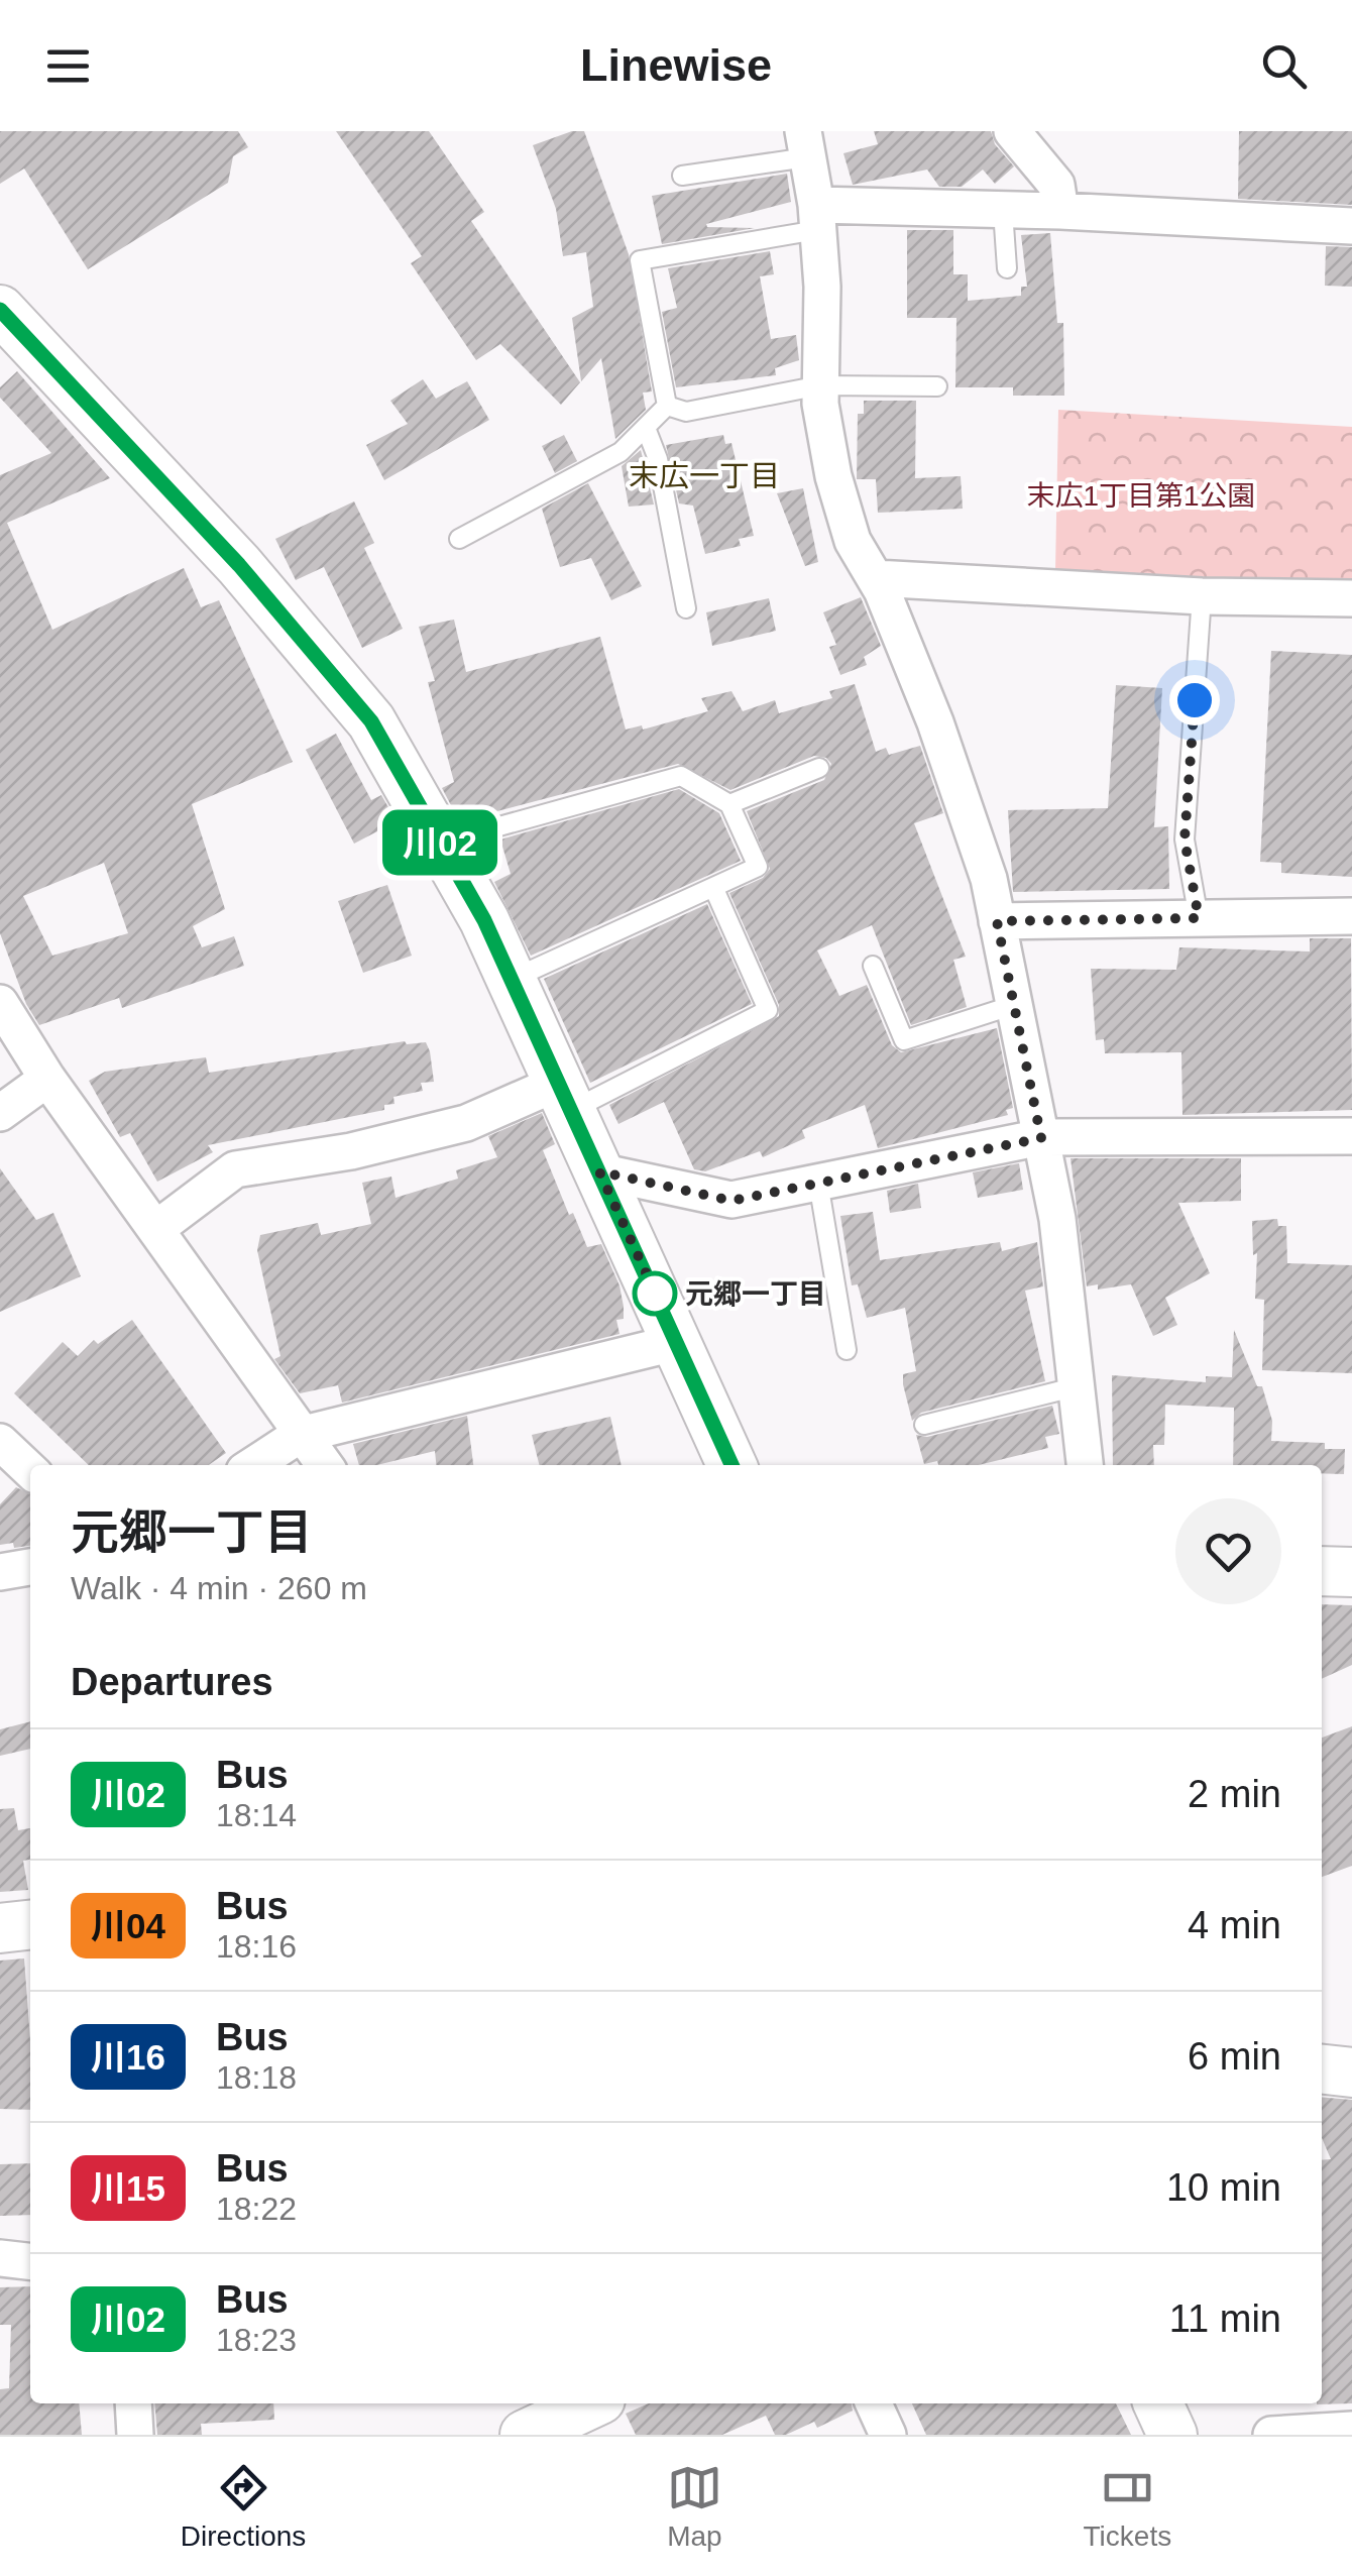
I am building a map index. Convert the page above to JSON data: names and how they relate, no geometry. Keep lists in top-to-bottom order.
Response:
{
  "districts": ["末広一丁目"],
  "parks": ["末広1丁目第1公園"],
  "places": ["元郷一丁目"],
  "lines": ["bus line 川02"],
  "page": {
    "header": "Linewise",
    "on_map": "川02",
    "heading": [
      ["元郷一丁目", "Walk · 4 min · 260 m"],
      "Departures"
    ],
    "list": [
      {
        "mark": "川02",
        "name": "Bus",
        "note": "18:14",
        "value": "2 min"
      },
      {
        "mark": "川04",
        "name": "Bus",
        "note": "18:16",
        "value": "4 min"
      },
      {
        "mark": "川16",
        "name": "Bus",
        "note": "18:18",
        "value": "6 min"
      },
      {
        "mark": "川15",
        "name": "Bus",
        "note": "18:22",
        "value": "10 min"
      },
      {
        "mark": "川02",
        "name": "Bus",
        "note": "18:23",
        "value": "11 min"
      }
    ],
    "tabs": ["Directions", "Map", "Tickets"]
  }
}
